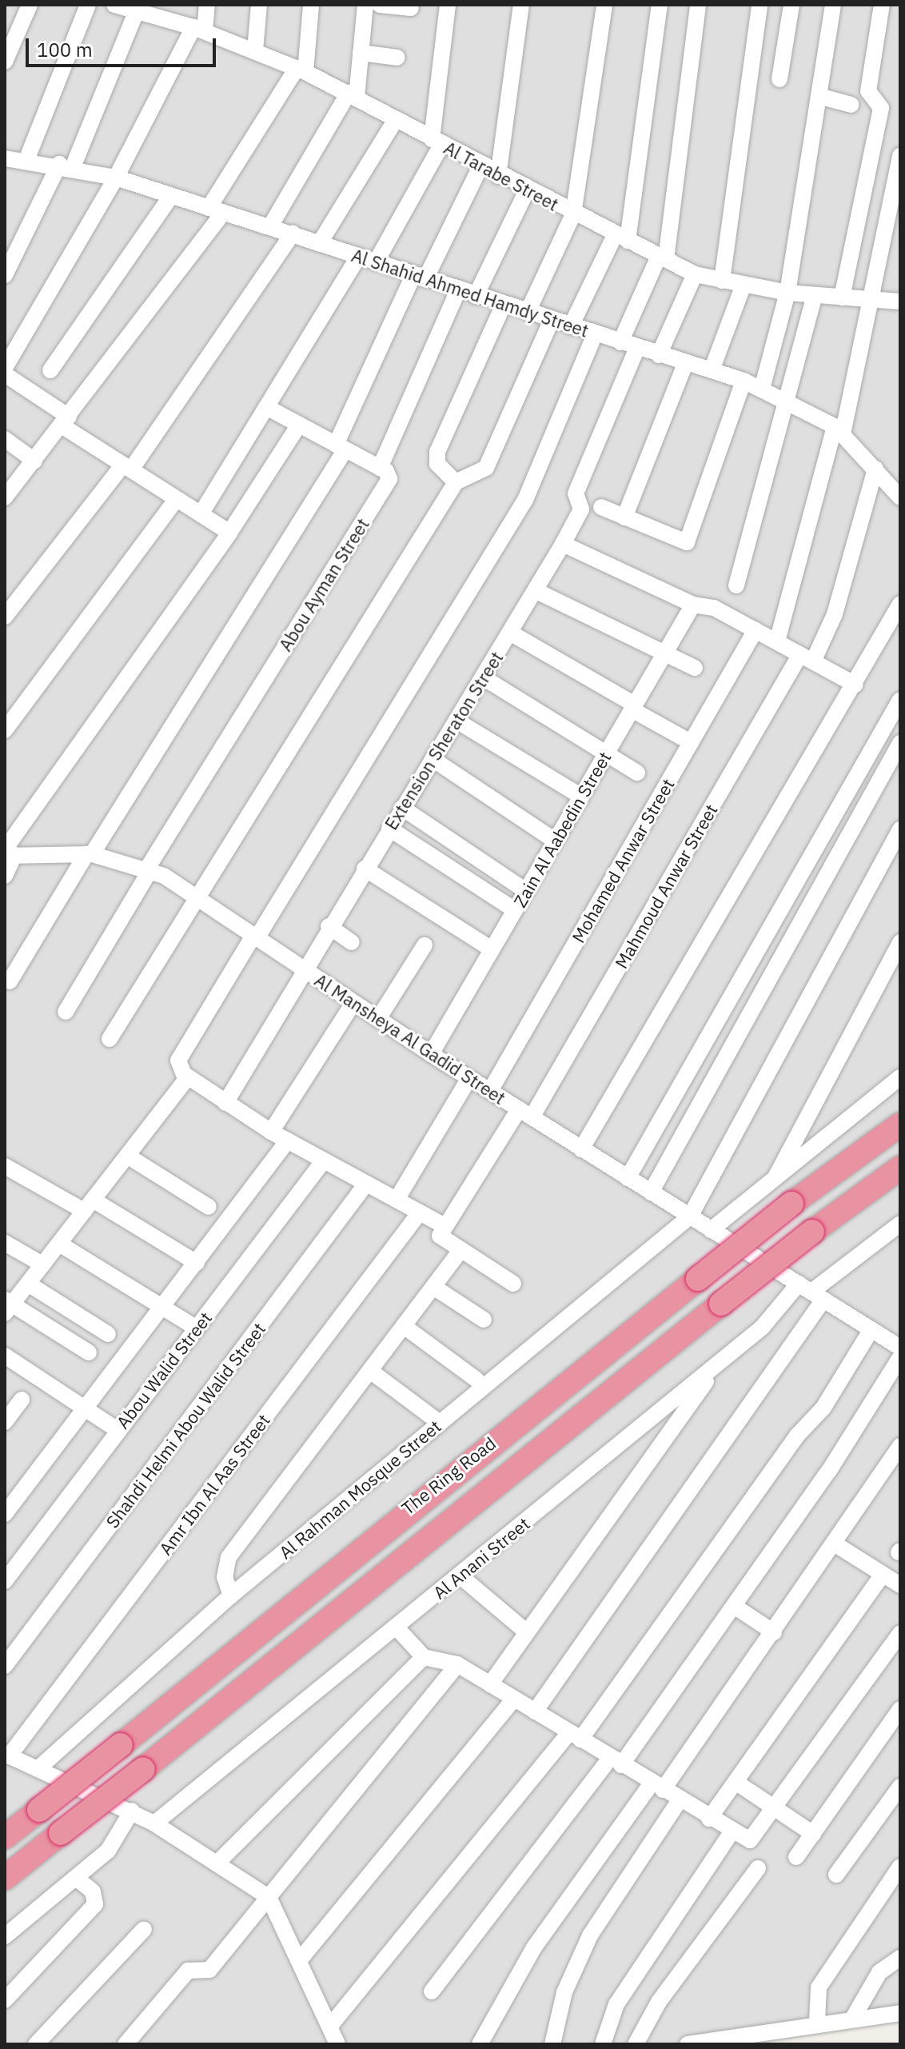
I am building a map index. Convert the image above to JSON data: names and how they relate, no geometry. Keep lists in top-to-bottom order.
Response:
{
  "streets": {
    "highway": ["The Ring Road"],
    "street": [
      "Al Tarabe Street",
      "Al Shahid Ahmed Hamdy Street",
      "Abou Ayman Street",
      "Extension Sheraton Street",
      "Zain Al Aabedin Street",
      "Mohamed Anwar Street",
      "Mahmoud Anwar Street",
      "Al Mansheya Al Gadid Street",
      "Abou Walid Street",
      "Shahdi Helmi Abou Walid Street",
      "Amr Ibn Al Aas Street",
      "Al Rahman Mosque Street",
      "Al Anani Street"
    ]
  },
  "crossings": [
    ["Al Shahid Ahmed Hamdy Street", "Abou Ayman Street"],
    ["Al Shahid Ahmed Hamdy Street", "Extension Sheraton Street"],
    ["Al Shahid Ahmed Hamdy Street", "Mahmoud Anwar Street"],
    ["Abou Ayman Street", "Al Mansheya Al Gadid Street"],
    ["Extension Sheraton Street", "Al Mansheya Al Gadid Street"],
    ["Zain Al Aabedin Street", "Al Mansheya Al Gadid Street"],
    ["Mohamed Anwar Street", "Al Mansheya Al Gadid Street"],
    ["Mahmoud Anwar Street", "Al Mansheya Al Gadid Street"],
    ["Al Mansheya Al Gadid Street", "Al Rahman Mosque Street"],
    ["Al Mansheya Al Gadid Street", "Al Anani Street"]
  ],
  "scale_bar": "100 m"
}
